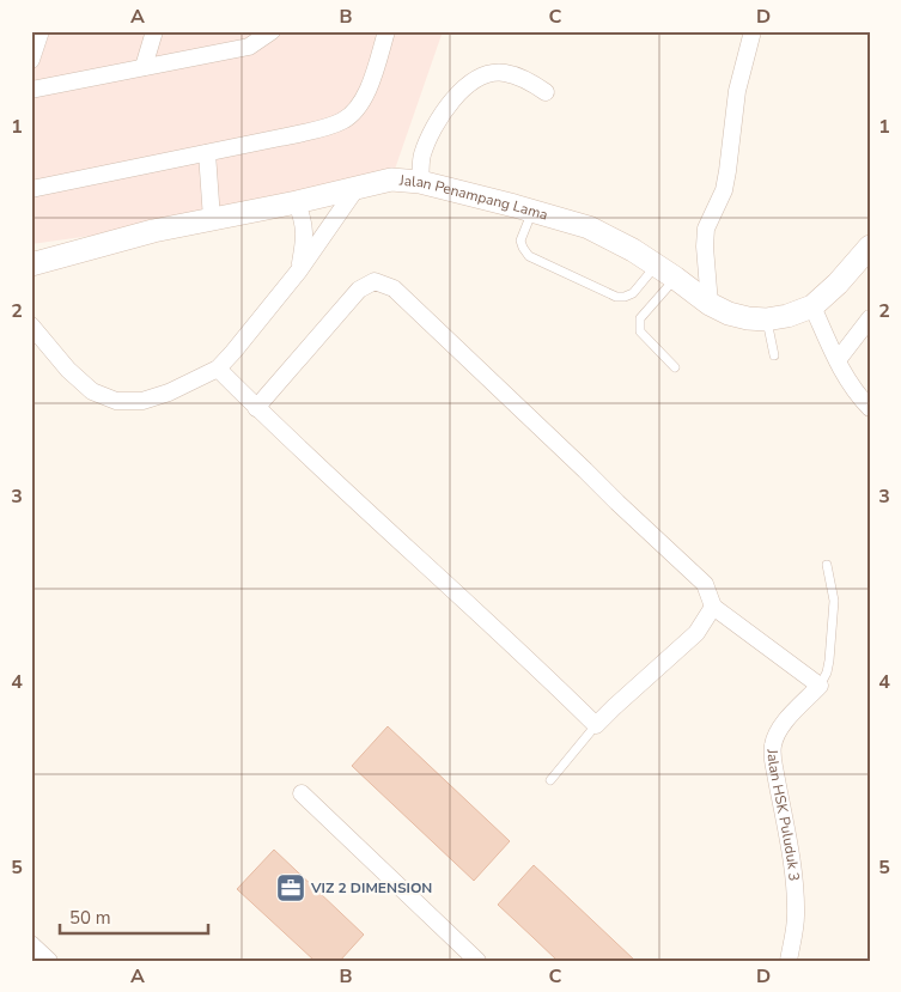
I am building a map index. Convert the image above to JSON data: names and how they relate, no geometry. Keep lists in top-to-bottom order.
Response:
{
  "streets": {
    "main road": ["Jalan Penampang Lama"],
    "street": ["Jalan HSK Puluduk 3"]
  },
  "places": {
    "office": ["VIZ 2 DIMENSION"]
  },
  "scale_bar": "50 m",
  "grid": {
    "columns": [
      "A",
      "B",
      "C",
      "D"
    ],
    "rows": [
      "1",
      "2",
      "3",
      "4",
      "5"
    ]
  }
}
